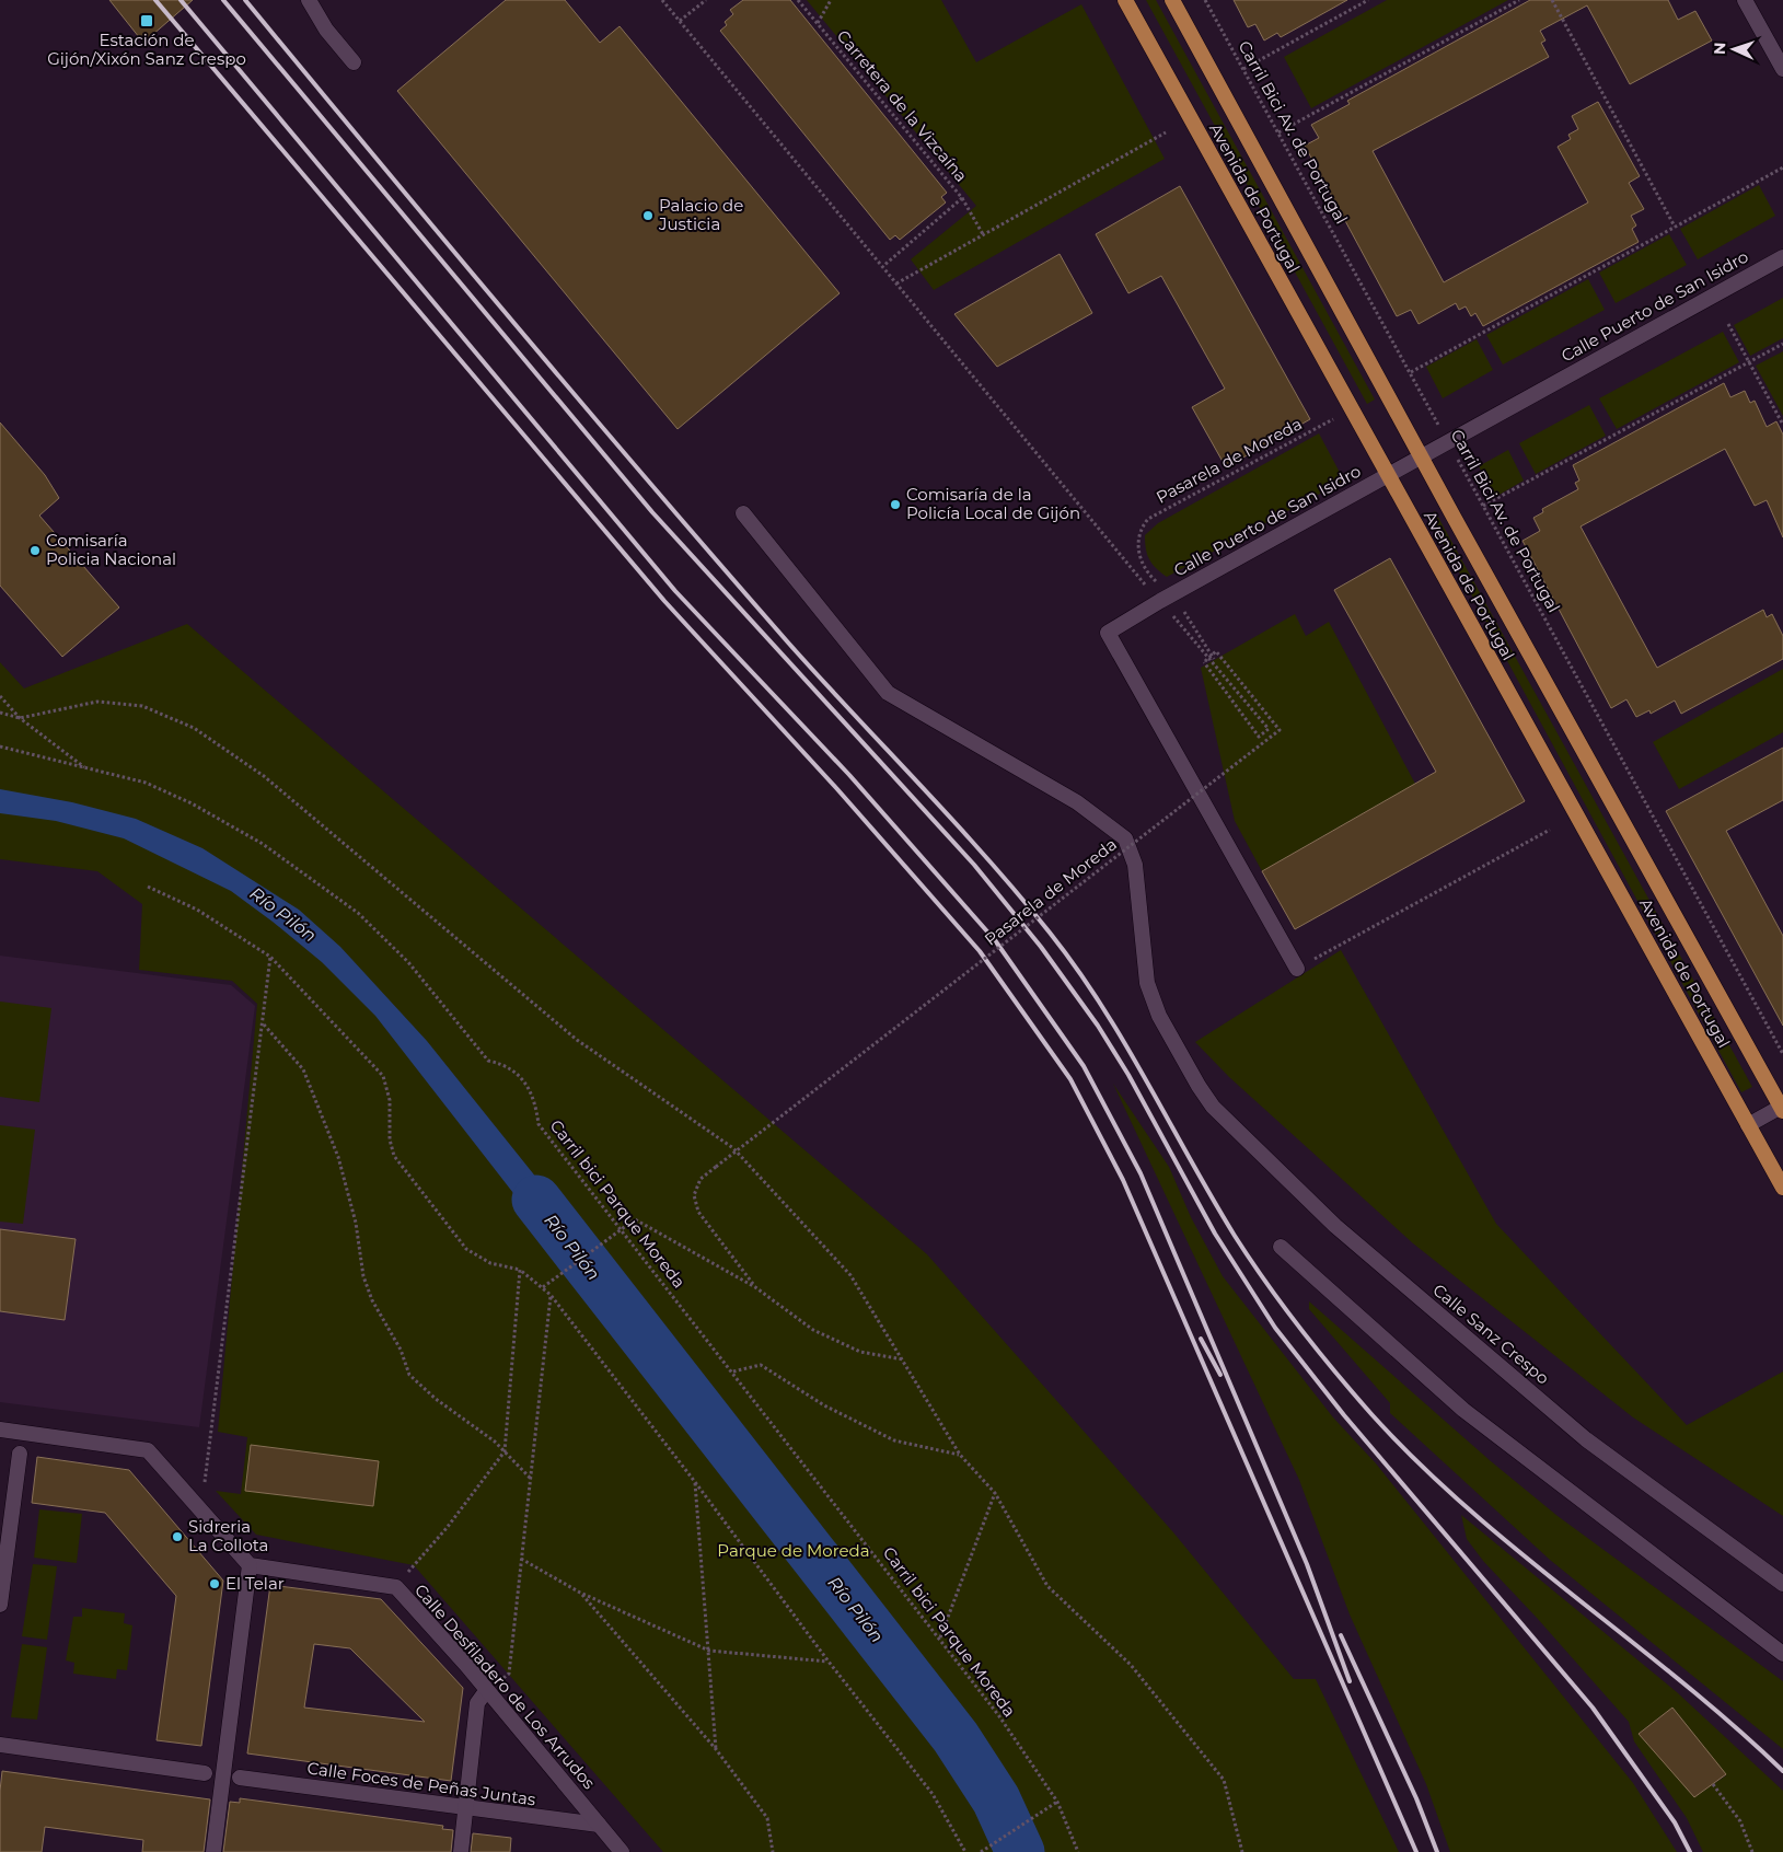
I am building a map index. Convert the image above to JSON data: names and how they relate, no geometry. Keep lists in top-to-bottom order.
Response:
{
  "streets": {
    "main road": ["Avenida de Portugal"],
    "street": [
      "Calle Puerto de San Isidro",
      "Calle Sanz Crespo",
      "Calle Desfiladero de Los Arrudos",
      "Calle Foces de Peñas Juntas"
    ],
    "path": [
      "Carretera de la Vizcaína",
      "Carril Bici Av. de Portugal",
      "Pasarela de Moreda",
      "Carril bici Parque Moreda"
    ]
  },
  "crossings": [
    ["Carril Bici Av. de Portugal", "Calle Puerto de San Isidro"],
    ["Avenida de Portugal", "Calle Puerto de San Isidro"],
    ["Avenida de Portugal", "Pasarela de Moreda"],
    ["Pasarela de Moreda", "Carril bici Parque Moreda"],
    ["Calle Desfiladero de Los Arrudos", "Calle Foces de Peñas Juntas"]
  ],
  "water": ["Río Pilón"],
  "parks": ["Parque de Moreda"],
  "places": {
    "transit": ["Estación de Gijón/Xixón Sanz Crespo"],
    "other": [
      "Palacio de Justicia",
      "Comisaría de la Policía Local de Gijón",
      "Comisaría Policia Nacional",
      "Sidreria La Collota",
      "El Telar"
    ]
  },
  "north": "left"
}
